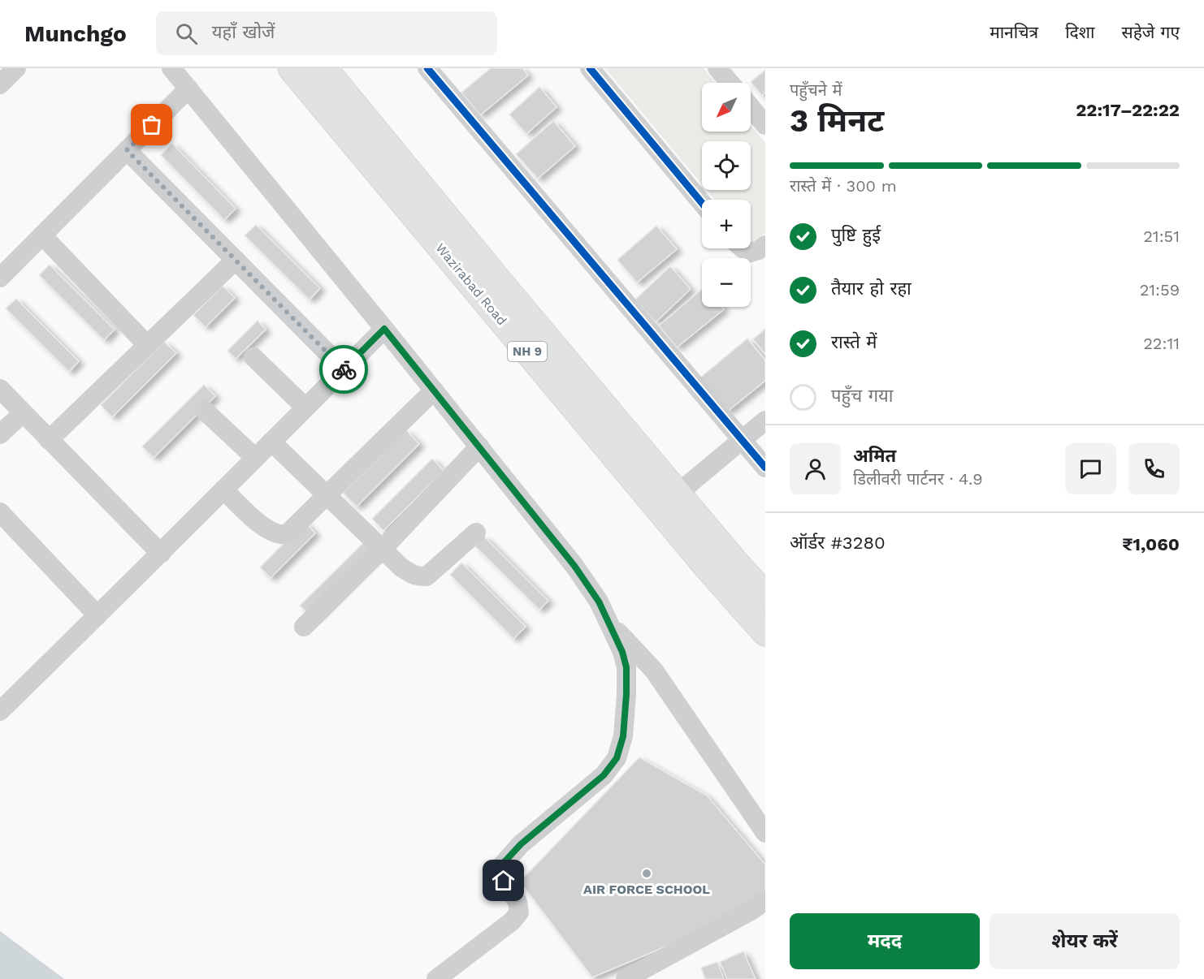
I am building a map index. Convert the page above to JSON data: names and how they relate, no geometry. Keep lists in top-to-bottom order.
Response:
{
  "streets": {
    "highway": ["Wazirabad Road", "NH 9"]
  },
  "places": ["AIR FORCE SCHOOL"],
  "north": "bottom left",
  "page": {
    "header": "Munchgo",
    "search": "यहाँ खोजें",
    "nav": ["मानचित्र", "दिशा", "सहेजे गए"],
    "heading": ["3 मिनट", "पहुँचने में", "22:17–22:22"],
    "panel": [
      "अमित",
      "डिलीवरी पार्टनर · 4.9",
      "ऑर्डर #3280",
      "₹1,060"
    ],
    "map_buttons": ["+", "−"],
    "bar": "रास्ते में · 300 m",
    "list": [
      ["पुष्टि हुई", "21:51"],
      ["तैयार हो रहा", "21:59"],
      ["रास्ते में", "22:11"],
      "पहुँच गया"
    ],
    "buttons": ["मदद", "शेयर करें"]
  }
}
